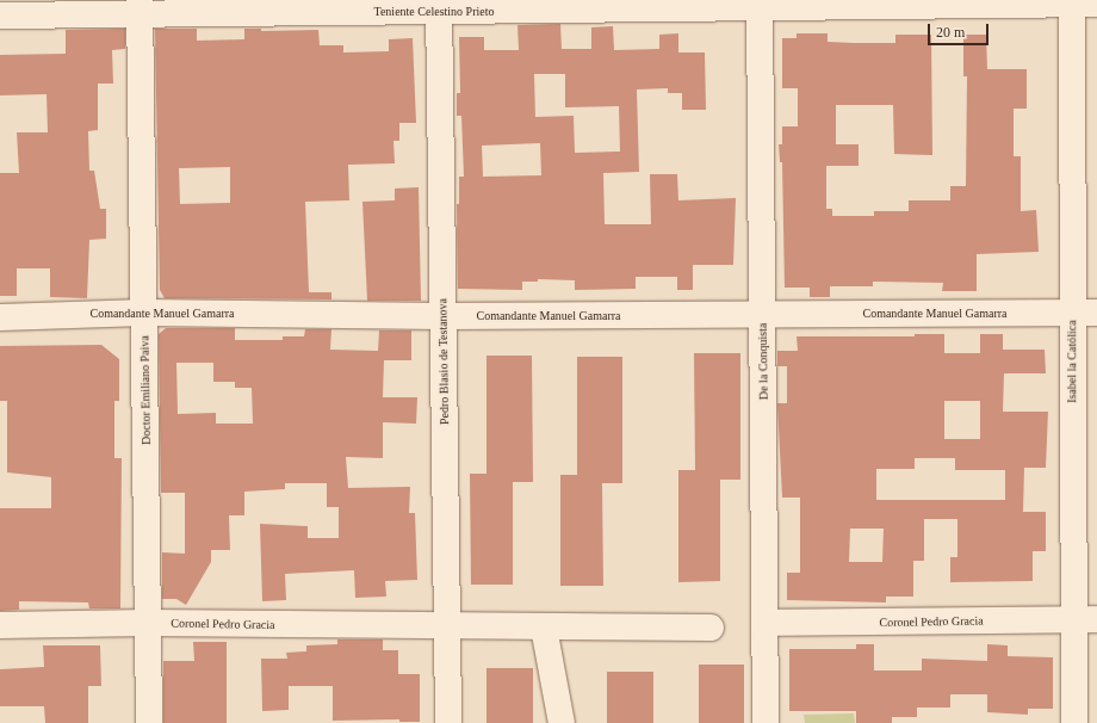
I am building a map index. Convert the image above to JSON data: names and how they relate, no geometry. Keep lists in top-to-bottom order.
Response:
{
  "streets": {
    "street": [
      "Teniente Celestino Prieto",
      "Comandante Manuel Gamarra",
      "Pedro Blasio de Testanova",
      "De la Conquista",
      "Isabel la Católica",
      "Doctor Emiliano Paiva",
      "Coronel Pedro Gracia"
    ]
  },
  "crossings": [
    ["Teniente Celestino Prieto", "Pedro Blasio de Testanova"],
    ["Teniente Celestino Prieto", "De la Conquista"],
    ["Teniente Celestino Prieto", "Isabel la Católica"],
    ["Teniente Celestino Prieto", "Doctor Emiliano Paiva"],
    ["Comandante Manuel Gamarra", "Pedro Blasio de Testanova"],
    ["Comandante Manuel Gamarra", "De la Conquista"],
    ["Comandante Manuel Gamarra", "Isabel la Católica"],
    ["Comandante Manuel Gamarra", "Doctor Emiliano Paiva"],
    ["Pedro Blasio de Testanova", "Coronel Pedro Gracia"],
    ["De la Conquista", "Coronel Pedro Gracia"],
    ["Isabel la Católica", "Coronel Pedro Gracia"],
    ["Doctor Emiliano Paiva", "Coronel Pedro Gracia"]
  ],
  "scale_bar": "20 m"
}
